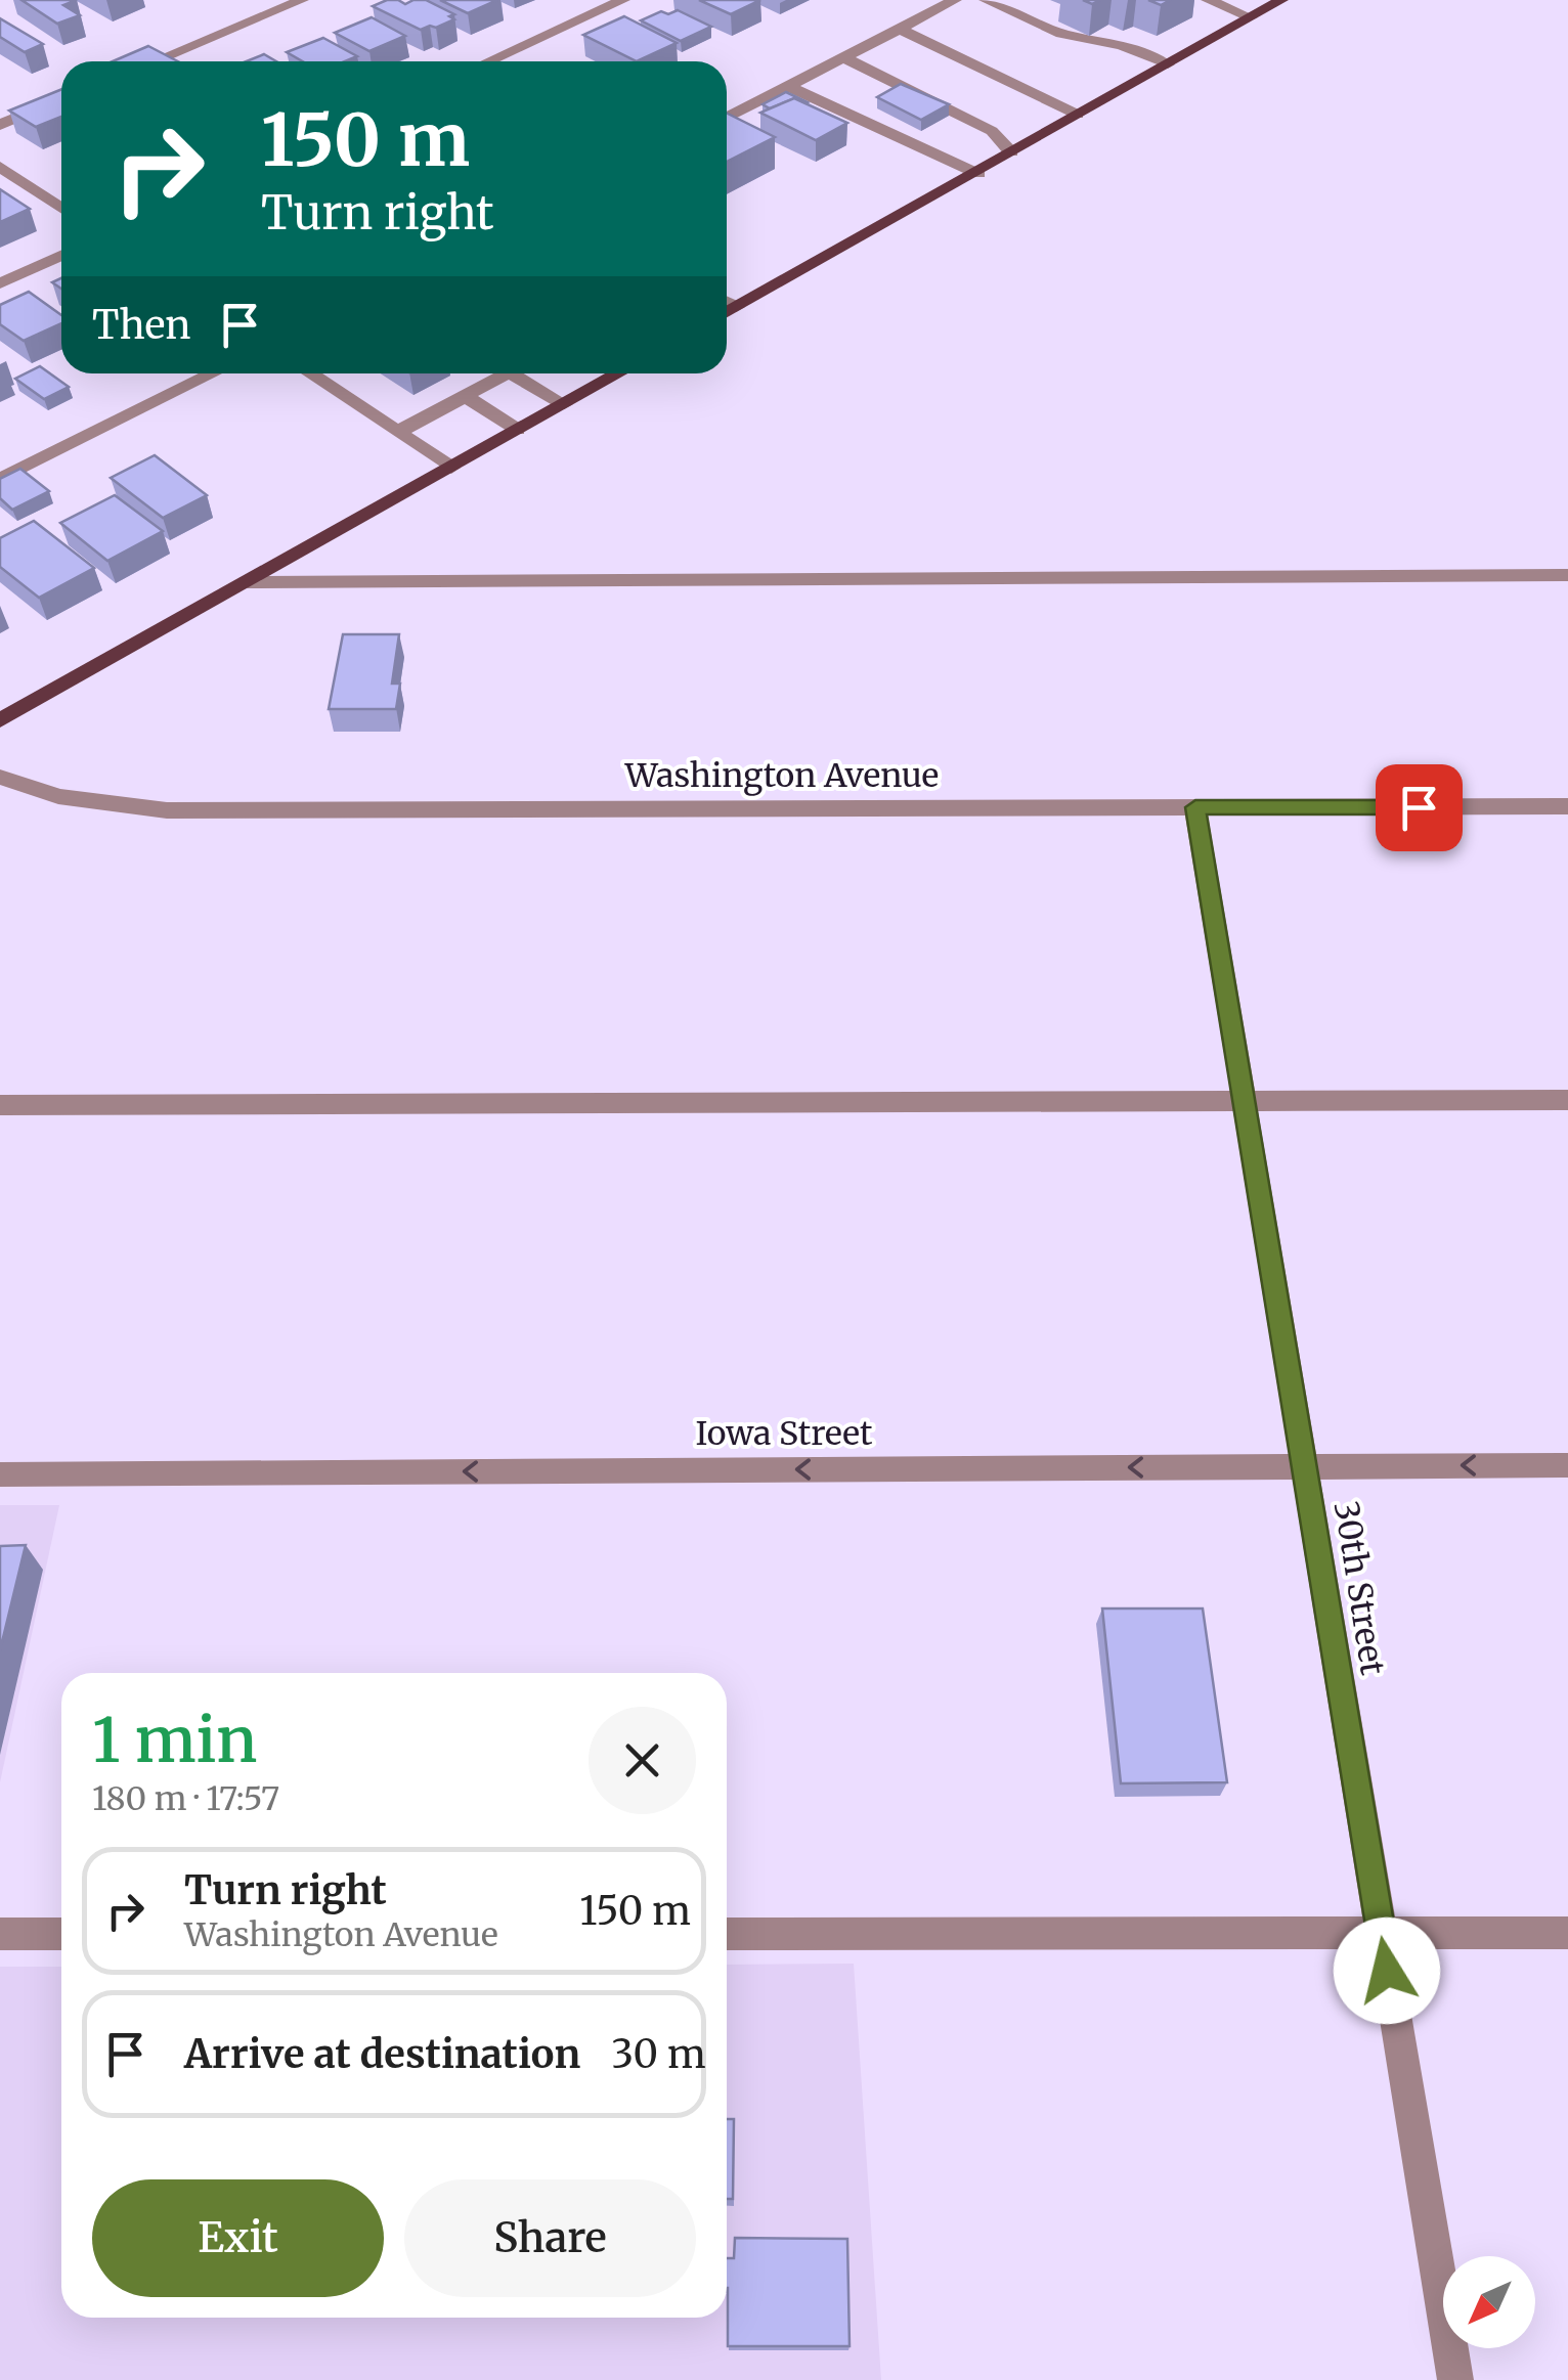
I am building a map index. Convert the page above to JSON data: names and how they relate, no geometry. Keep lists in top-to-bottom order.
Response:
{
  "streets": {
    "street": ["Washington Avenue", "Iowa Street", "30th Street"]
  },
  "crossings": [
    ["Washington Avenue", "30th Street"],
    ["Iowa Street", "30th Street"]
  ],
  "one_way": ["Iowa Street"],
  "north": "bottom left",
  "page": {
    "turn": ["150 m", "Turn right"],
    "then": "Then",
    "heading": ["1 min", "180 m · 17:57"],
    "list": [
      {
        "name": "Turn right",
        "note": "Washington Avenue",
        "value": "150 m"
      },
      {
        "name": "Arrive at destination",
        "value": "30 m"
      }
    ],
    "buttons": ["Exit", "Share"]
  }
}
